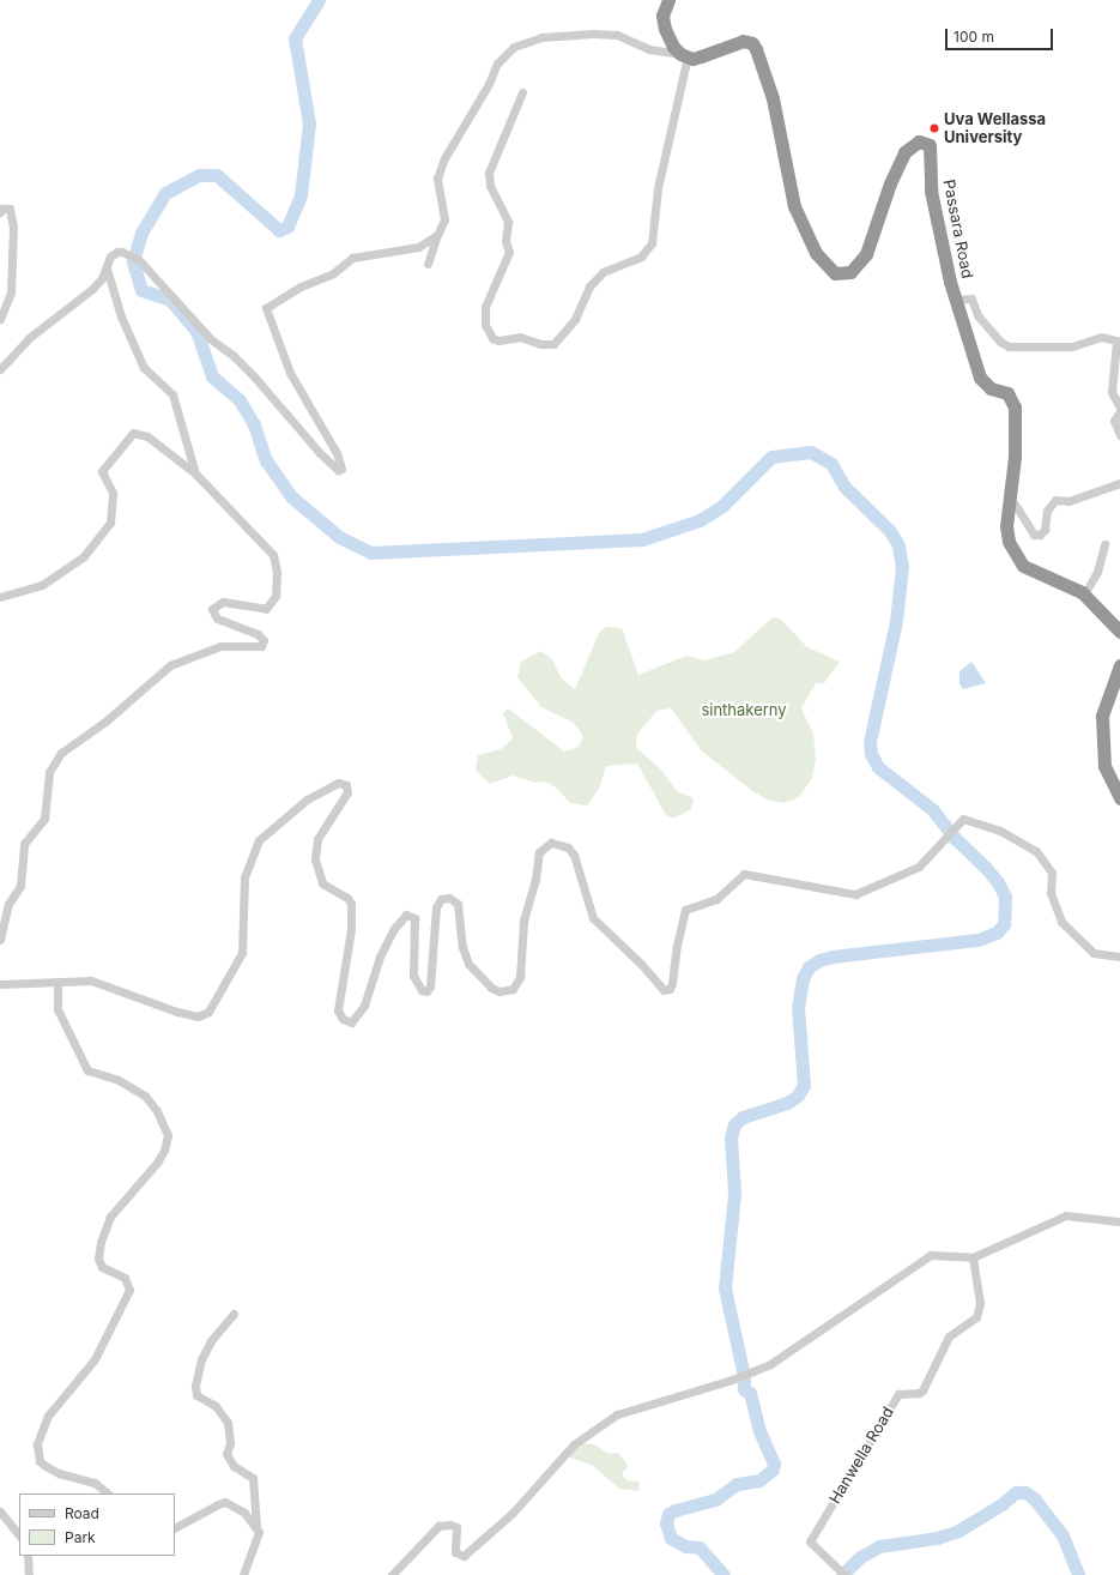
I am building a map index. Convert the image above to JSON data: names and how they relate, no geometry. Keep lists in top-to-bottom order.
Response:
{
  "streets": {
    "highway": ["Passara Road"],
    "street": ["Hanwella Road"]
  },
  "parks": ["sinthakerny"],
  "places": ["Uva Wellassa University"],
  "legend": ["Road", "Park"],
  "scale_bar": "100 m"
}
